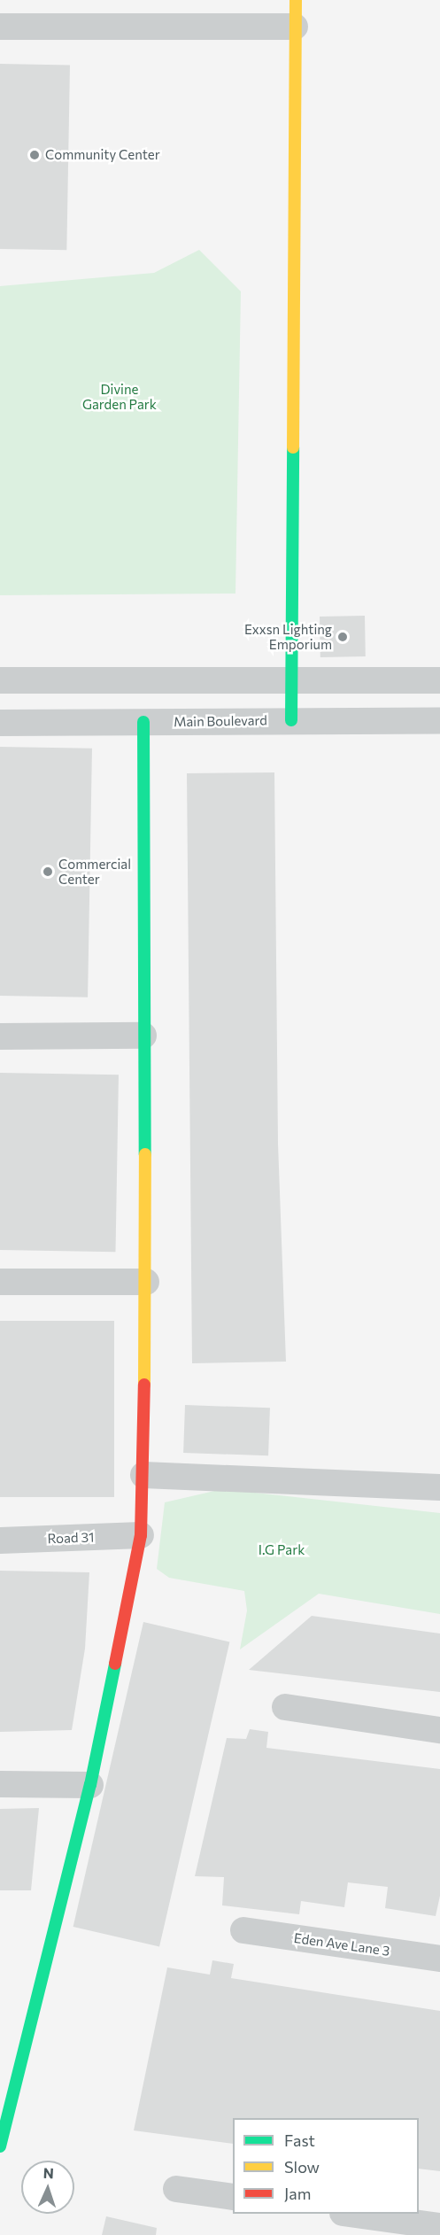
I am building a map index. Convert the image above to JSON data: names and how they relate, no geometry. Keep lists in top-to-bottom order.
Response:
{
  "streets": {
    "street": ["Main Boulevard", "Road 31", "Eden Ave Lane 3"]
  },
  "parks": ["Divine Garden Park", "I.G Park"],
  "places": ["Community Center", "Exxsn Lighting Emporium", "Commercial Center"],
  "legend": ["Fast", "Slow", "Jam"],
  "north": "top"
}
